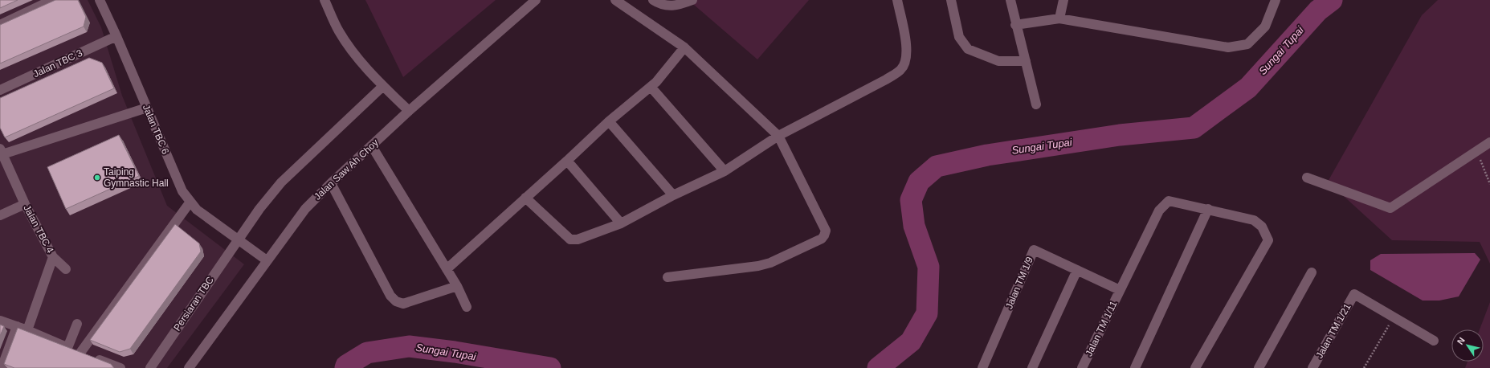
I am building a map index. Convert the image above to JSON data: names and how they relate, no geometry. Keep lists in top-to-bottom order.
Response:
{
  "streets": {
    "street": [
      "Jalan TBC 3",
      "Jalan TBC 6",
      "Jalan Saw Ah Choy",
      "Jalan TBC 4",
      "Jalan TM 1/9",
      "Persiaran TBC",
      "Jalan TM 1/11",
      "Jalan TM 1/21"
    ]
  },
  "crossings": [
    ["Jalan TBC 3", "Jalan TBC 6"],
    ["Jalan TBC 6", "Jalan Saw Ah Choy"],
    ["Jalan TBC 6", "Persiaran TBC"],
    ["Jalan TM 1/9", "Jalan TM 1/11"]
  ],
  "water": ["Sungai Tupai"],
  "places": ["Taiping Gymnastic Hall"],
  "north": "top left"
}
